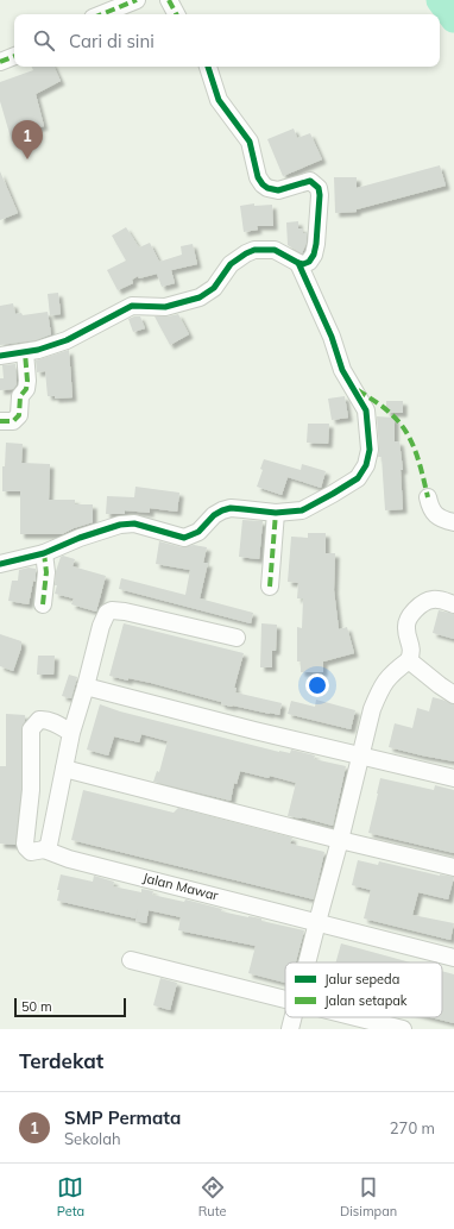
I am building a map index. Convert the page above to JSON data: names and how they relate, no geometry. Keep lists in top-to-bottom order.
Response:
{
  "streets": {
    "street": ["Jalan Mawar"]
  },
  "legend": ["Jalur sepeda", "Jalan setapak"],
  "scale_bar": "50 m",
  "page": {
    "search": "Cari di sini",
    "pins": "1",
    "scale": "50 m",
    "heading": "Terdekat",
    "list": [
      {
        "mark": "1",
        "name": "SMP Permata",
        "note": "Sekolah",
        "value": "270 m"
      }
    ],
    "nav": ["Peta", "Rute", "Disimpan"]
  }
}
